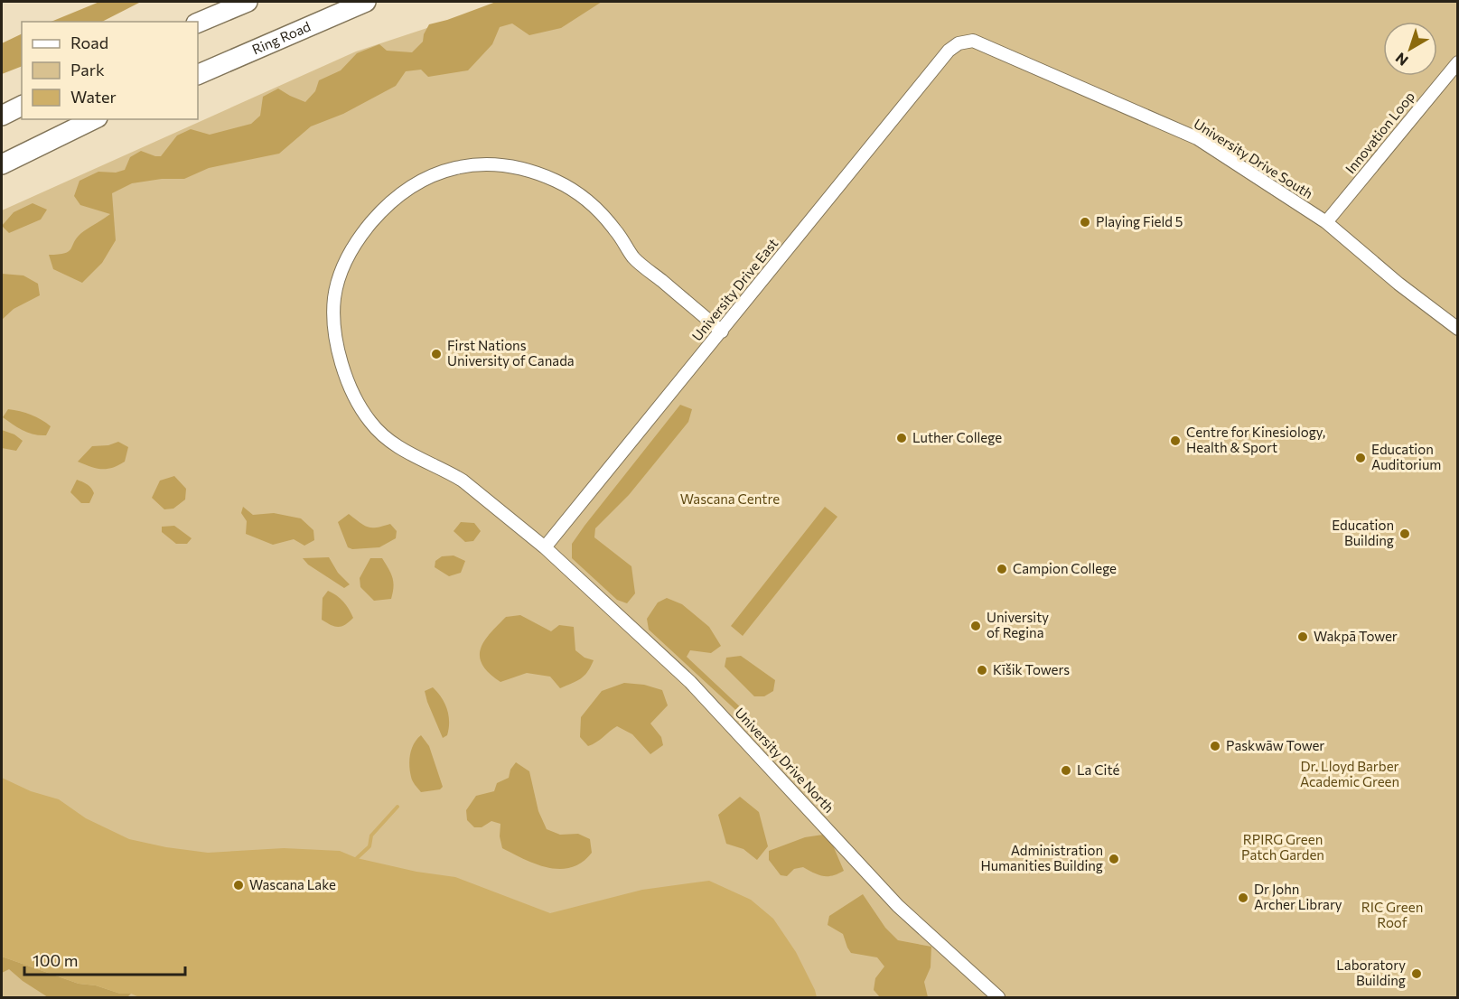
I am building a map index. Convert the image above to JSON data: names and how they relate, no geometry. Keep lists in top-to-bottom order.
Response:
{
  "streets": {
    "highway": ["Ring Road"],
    "street": [
      "Innovation Loop",
      "University Drive South",
      "University Drive East",
      "University Drive North"
    ]
  },
  "crossings": [
    ["Innovation Loop", "University Drive South"],
    ["University Drive South", "University Drive East"],
    ["University Drive East", "University Drive North"]
  ],
  "parks": [
    "Wascana Centre",
    "Dr. Lloyd Barber Academic Green",
    "RPIRG Green Patch Garden",
    "RIC Green Roof"
  ],
  "places": [
    "Playing Field 5",
    "First Nations University of Canada",
    "Luther College",
    "Centre for Kinesiology, Health & Sport",
    "Education Auditorium",
    "Education Building",
    "Campion College",
    "University of Regina",
    "Wakpā Tower",
    "Kīšik Towers",
    "Paskwāw Tower",
    "La Cité",
    "Administration Humanities Building",
    "Wascana Lake",
    "Dr John Archer Library",
    "Laboratory Building"
  ],
  "legend": ["Road", "Park", "Water"],
  "scale_bar": "100 m",
  "north": "bottom left"
}
